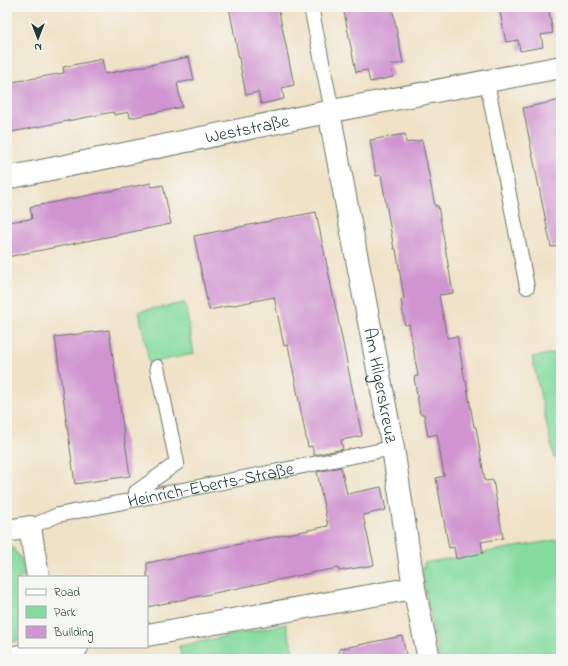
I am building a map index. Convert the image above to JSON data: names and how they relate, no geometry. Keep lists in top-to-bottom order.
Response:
{
  "streets": {
    "street": ["Weststraße", "Am Hilgerskreuz", "Heinrich-Eberts-Straße"]
  },
  "crossings": [
    ["Weststraße", "Am Hilgerskreuz"],
    ["Am Hilgerskreuz", "Heinrich-Eberts-Straße"]
  ],
  "legend": ["Road", "Park", "Building"],
  "north": "bottom"
}
